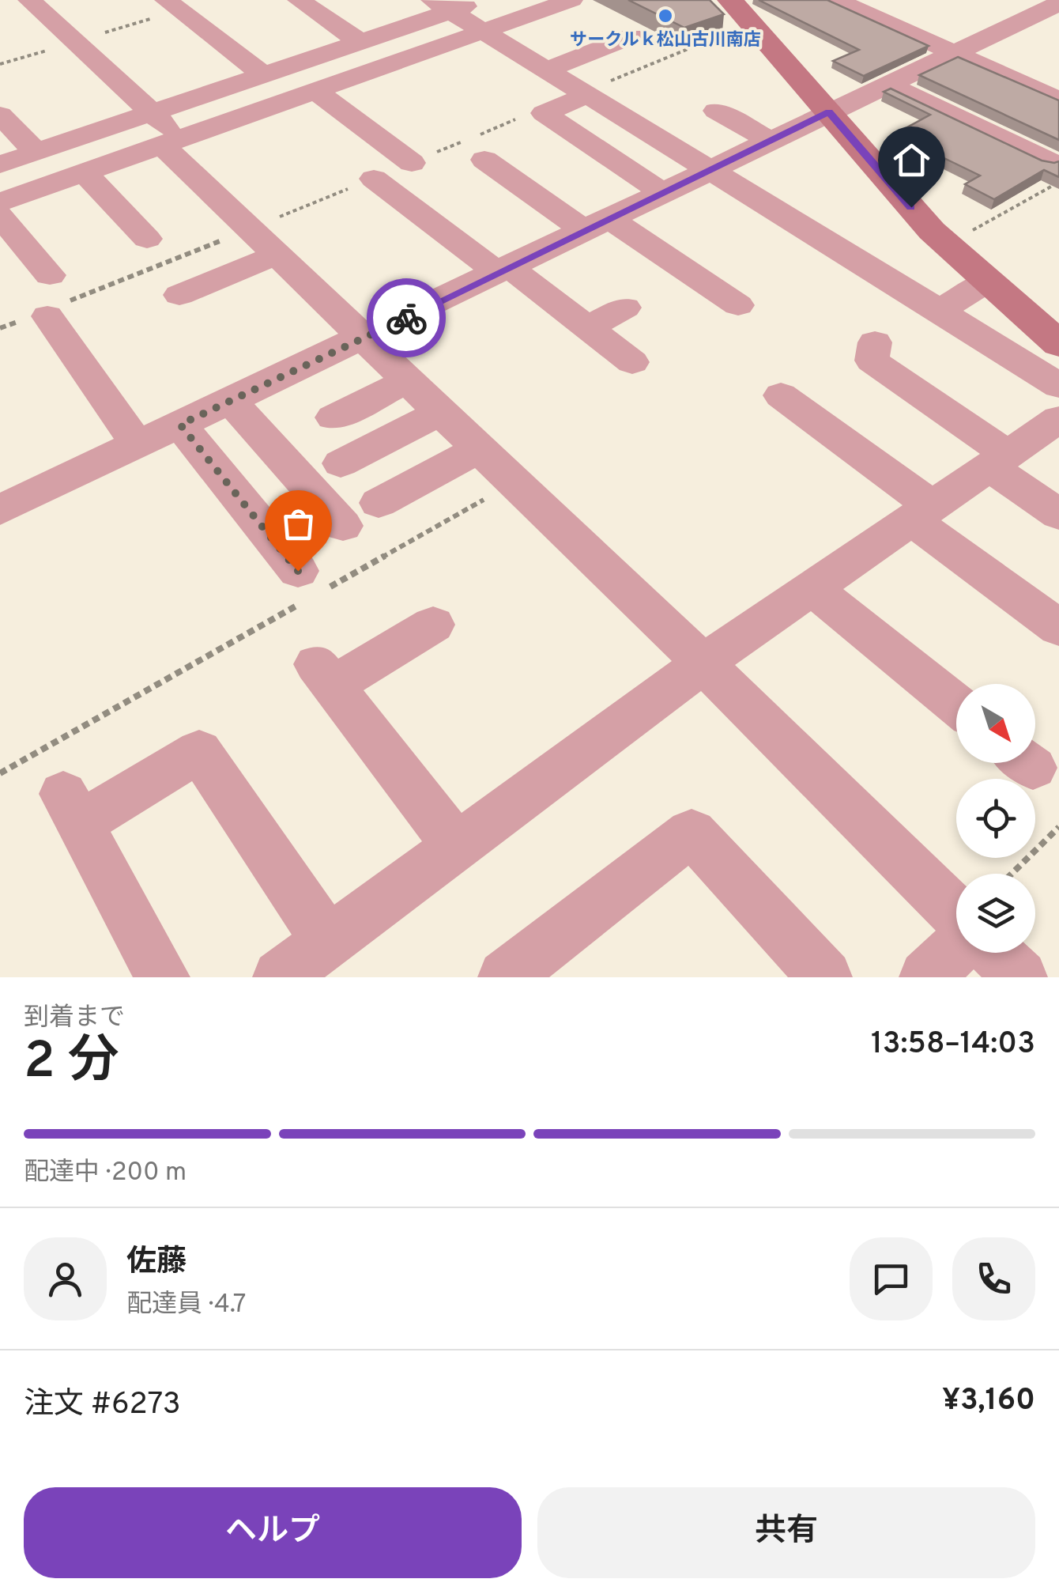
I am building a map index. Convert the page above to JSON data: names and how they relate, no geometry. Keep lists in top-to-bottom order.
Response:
{
  "places": ["サークルｋ松山古川南店"],
  "north": "bottom right",
  "page": {
    "heading": ["2 分", "到着まで", "13:58–14:03"],
    "panel": [
      "佐藤",
      "配達員 · 4.7",
      "注文 #6273",
      "¥3,160"
    ],
    "bar": "配達中 · 200 m",
    "buttons": ["ヘルプ", "共有"]
  }
}
